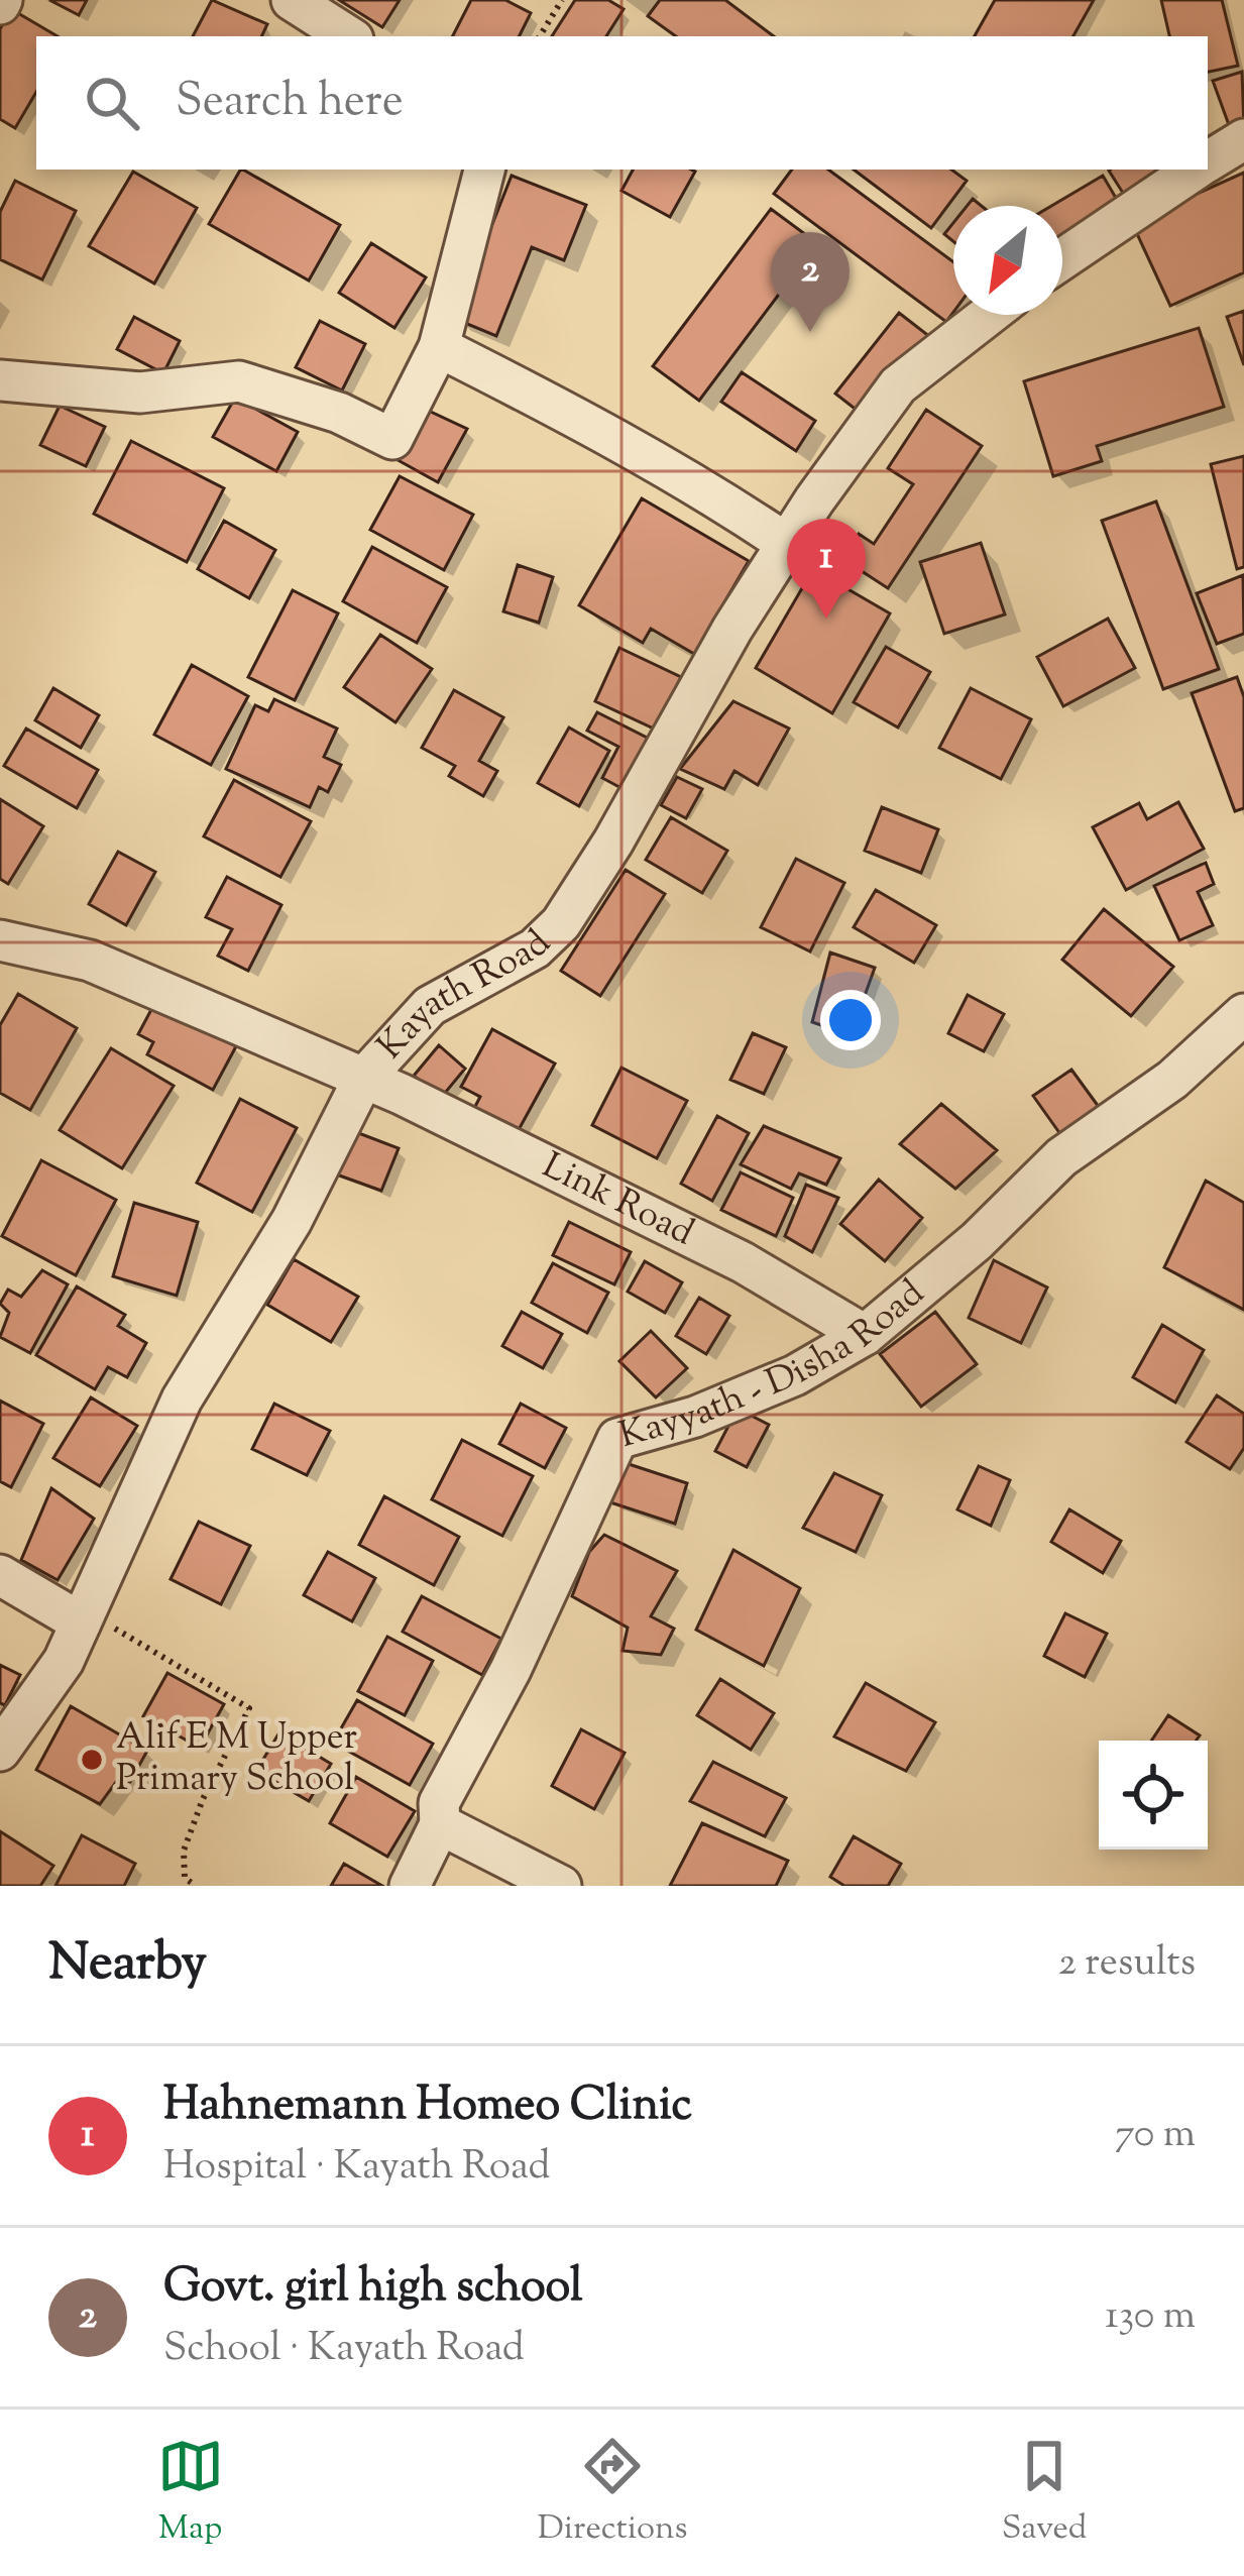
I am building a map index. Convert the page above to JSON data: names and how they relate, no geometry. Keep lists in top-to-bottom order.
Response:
{
  "streets": {
    "street": ["Kayath Road", "Link Road", "Kayyath - Disha Road"]
  },
  "crossings": [
    ["Kayath Road", "Link Road"],
    ["Link Road", "Kayyath - Disha Road"]
  ],
  "places": ["Alif E M Upper Primary School"],
  "north": "bottom left",
  "page": {
    "search": "Search here",
    "pins": ["2", "1"],
    "heading": ["Nearby", "2 results"],
    "list": [
      {
        "mark": "1",
        "name": "Hahnemann Homeo Clinic",
        "note": "Hospital · Kayath Road",
        "value": "70 m"
      },
      {
        "mark": "2",
        "name": "Govt. girl high school",
        "note": "School · Kayath Road",
        "value": "130 m"
      }
    ],
    "nav": ["Map", "Directions", "Saved"]
  }
}
